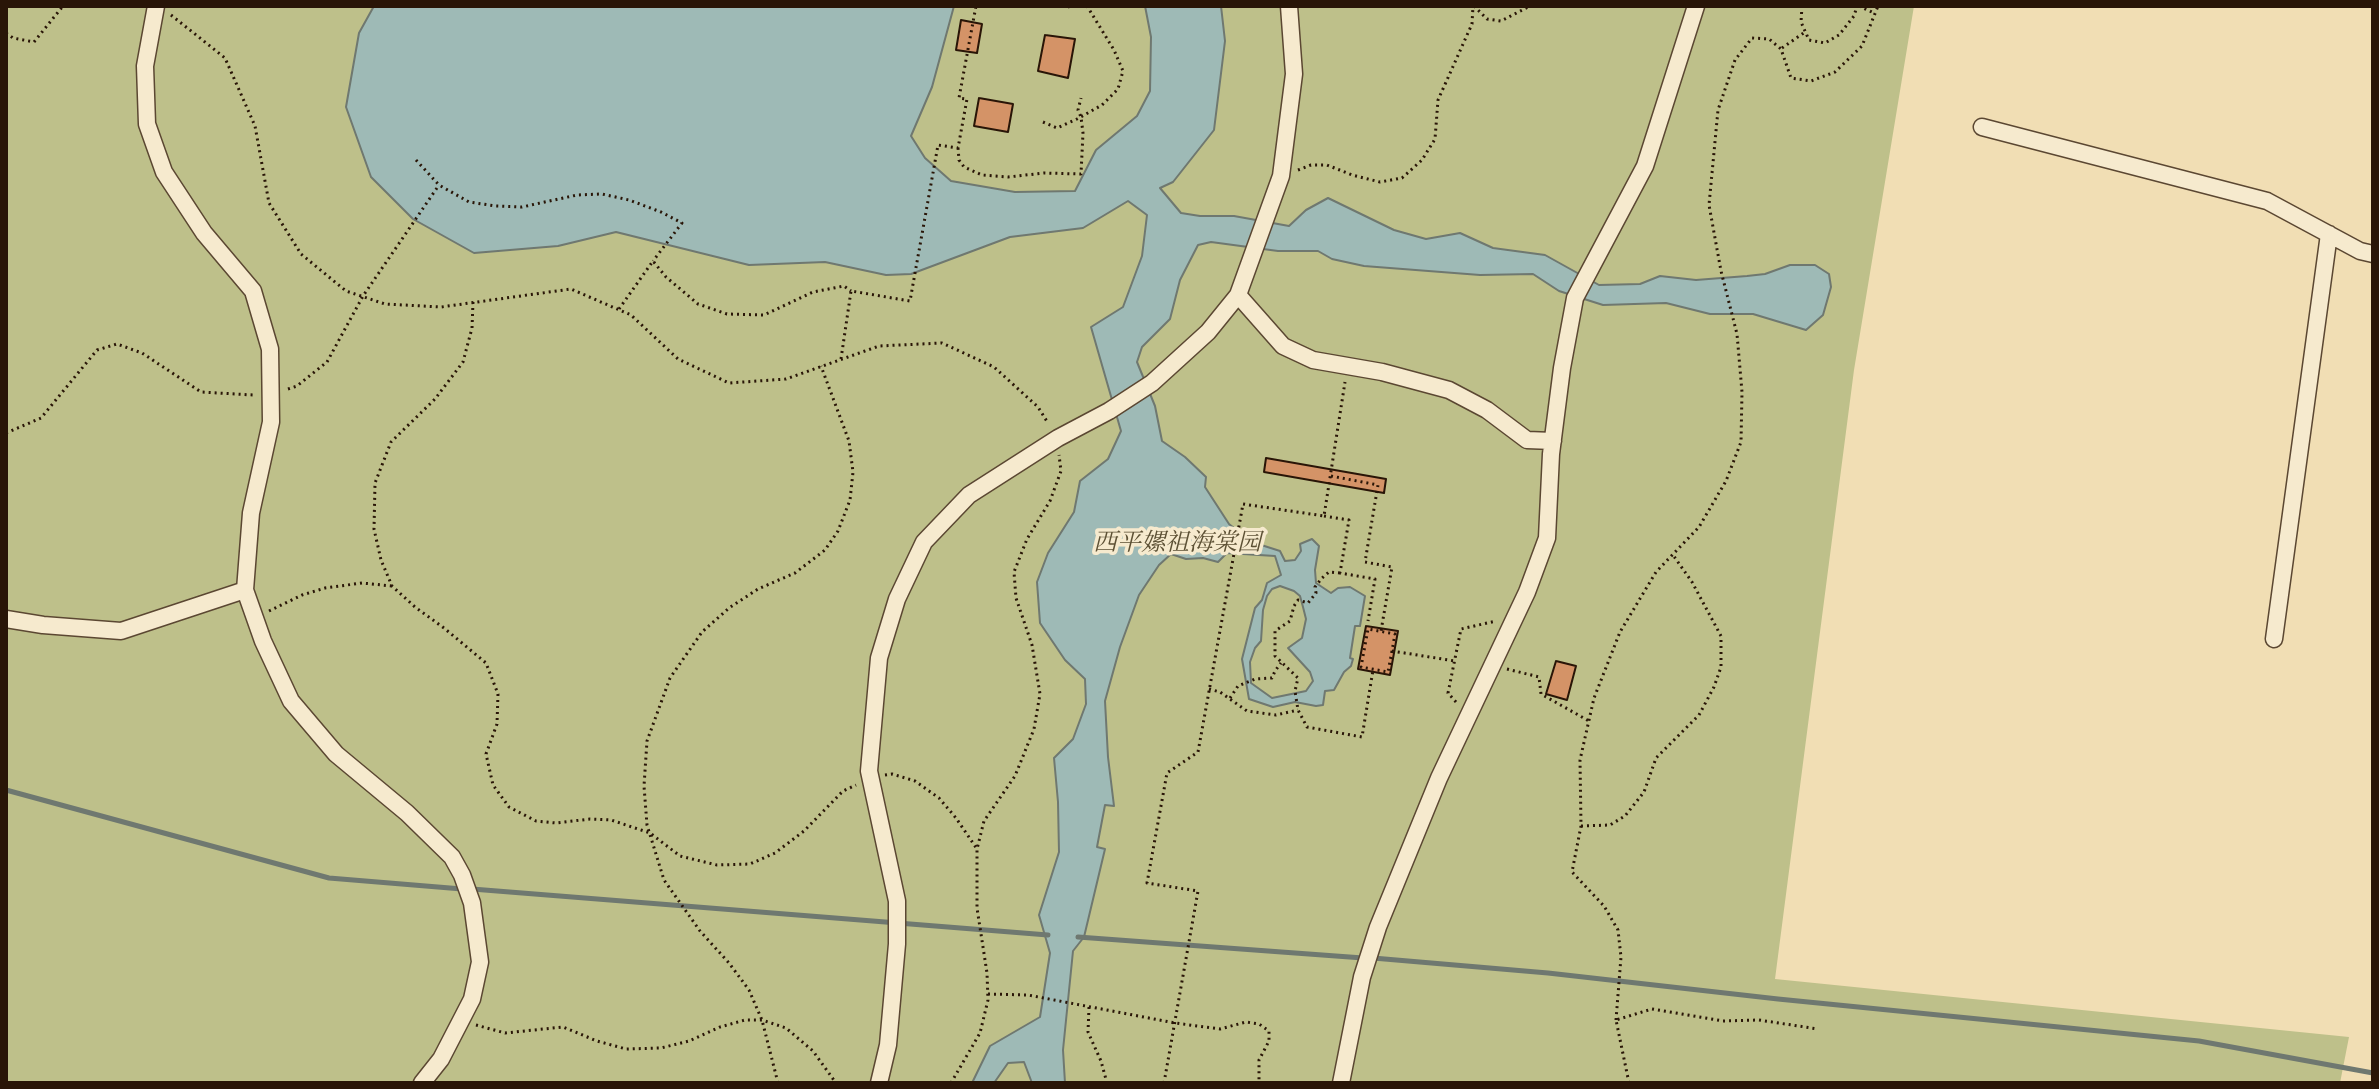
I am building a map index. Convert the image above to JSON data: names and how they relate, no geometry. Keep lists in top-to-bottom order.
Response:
{
  "parks": ["西平嫘祖海棠园"]
}
